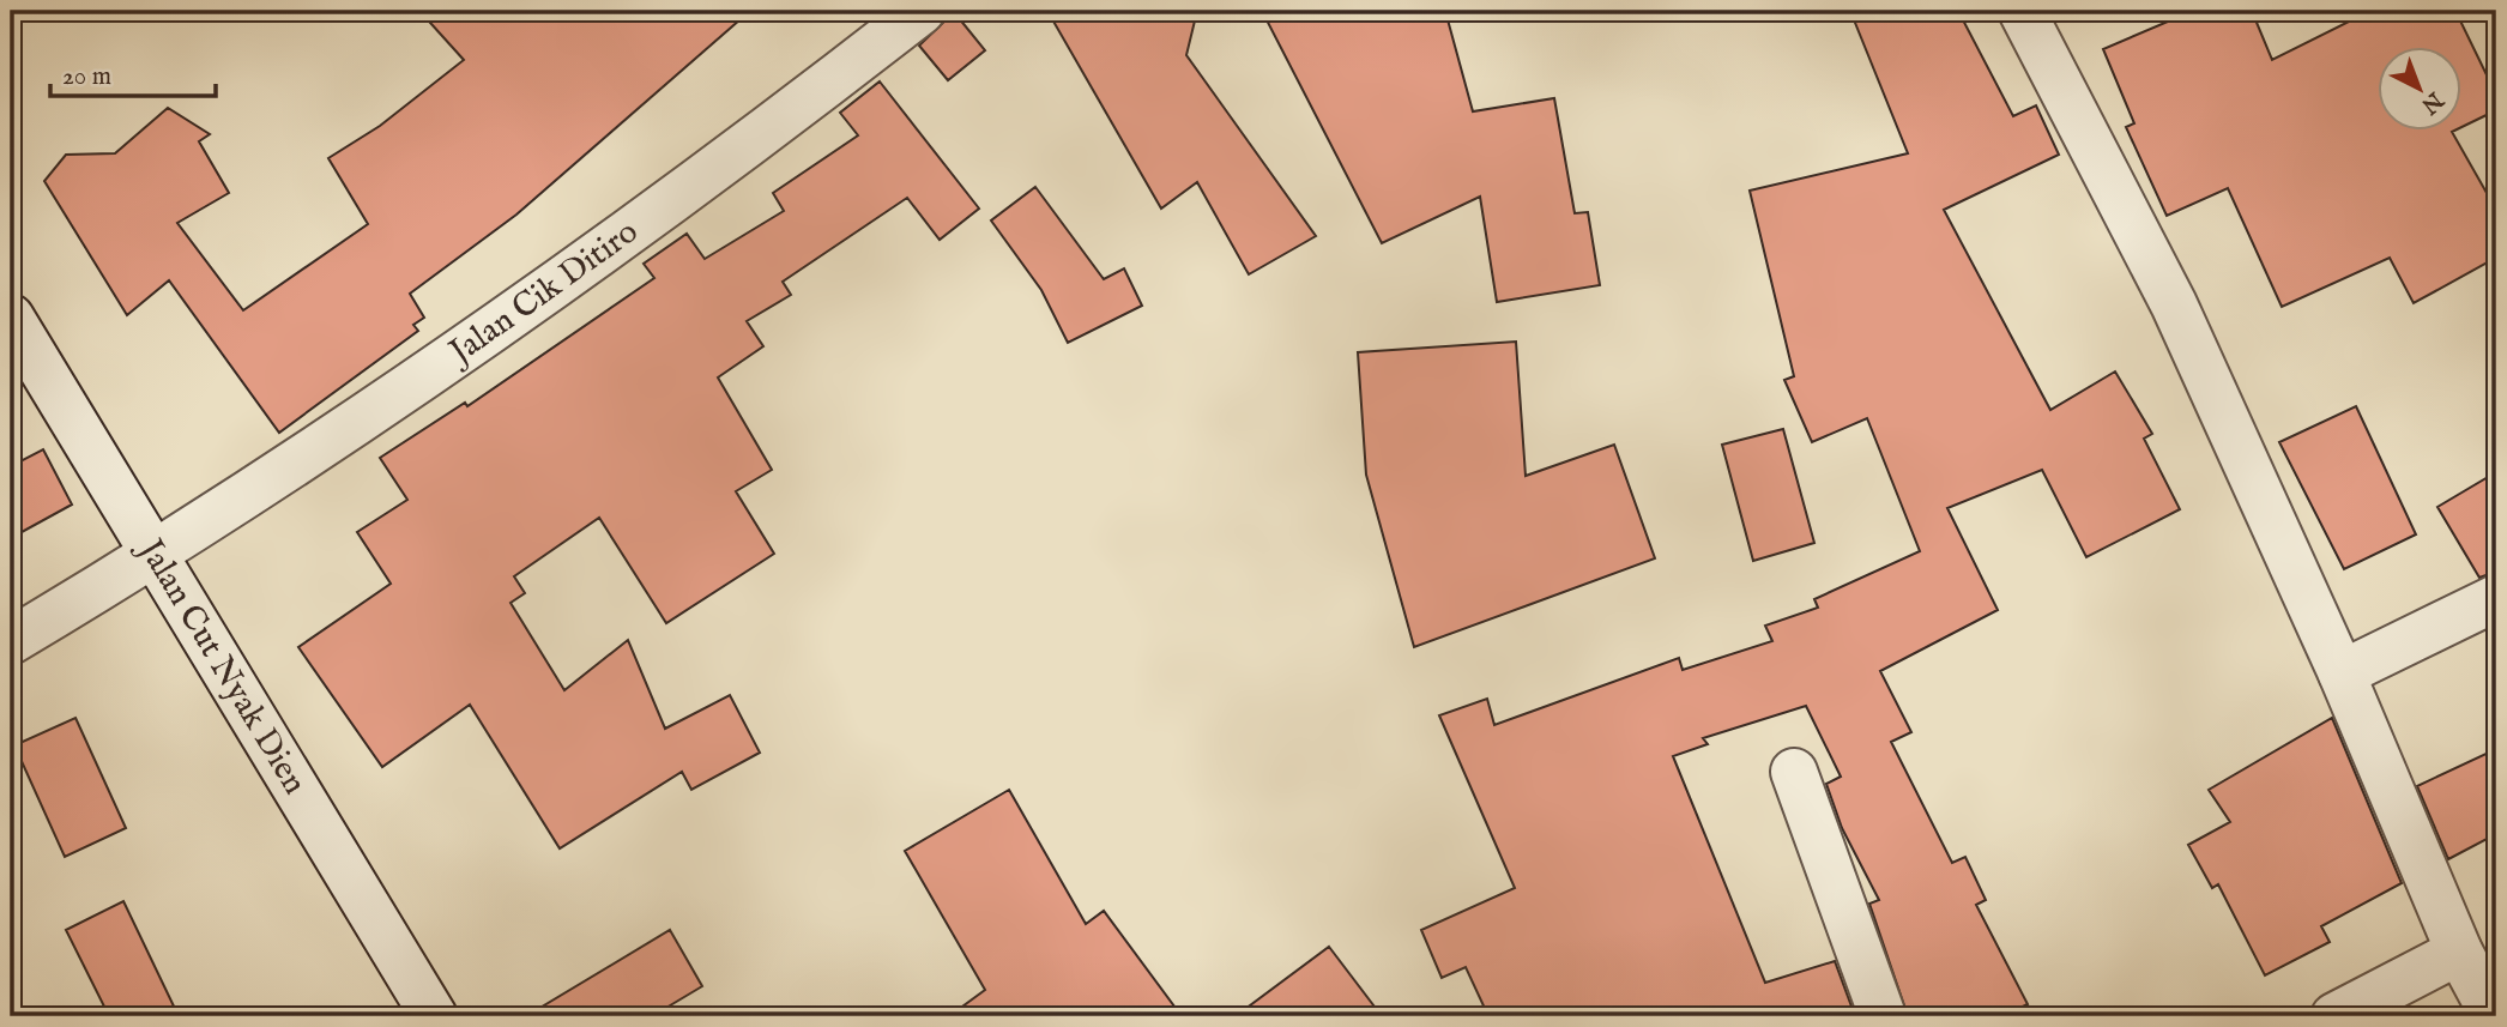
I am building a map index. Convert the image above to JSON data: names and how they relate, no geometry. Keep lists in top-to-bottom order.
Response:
{
  "streets": {
    "street": ["Jalan Cik Ditiro", "Jalan Cut Nyak Dien"]
  },
  "crossings": [
    ["Jalan Cik Ditiro", "Jalan Cut Nyak Dien"]
  ],
  "scale_bar": "20 m",
  "north": "bottom right"
}
